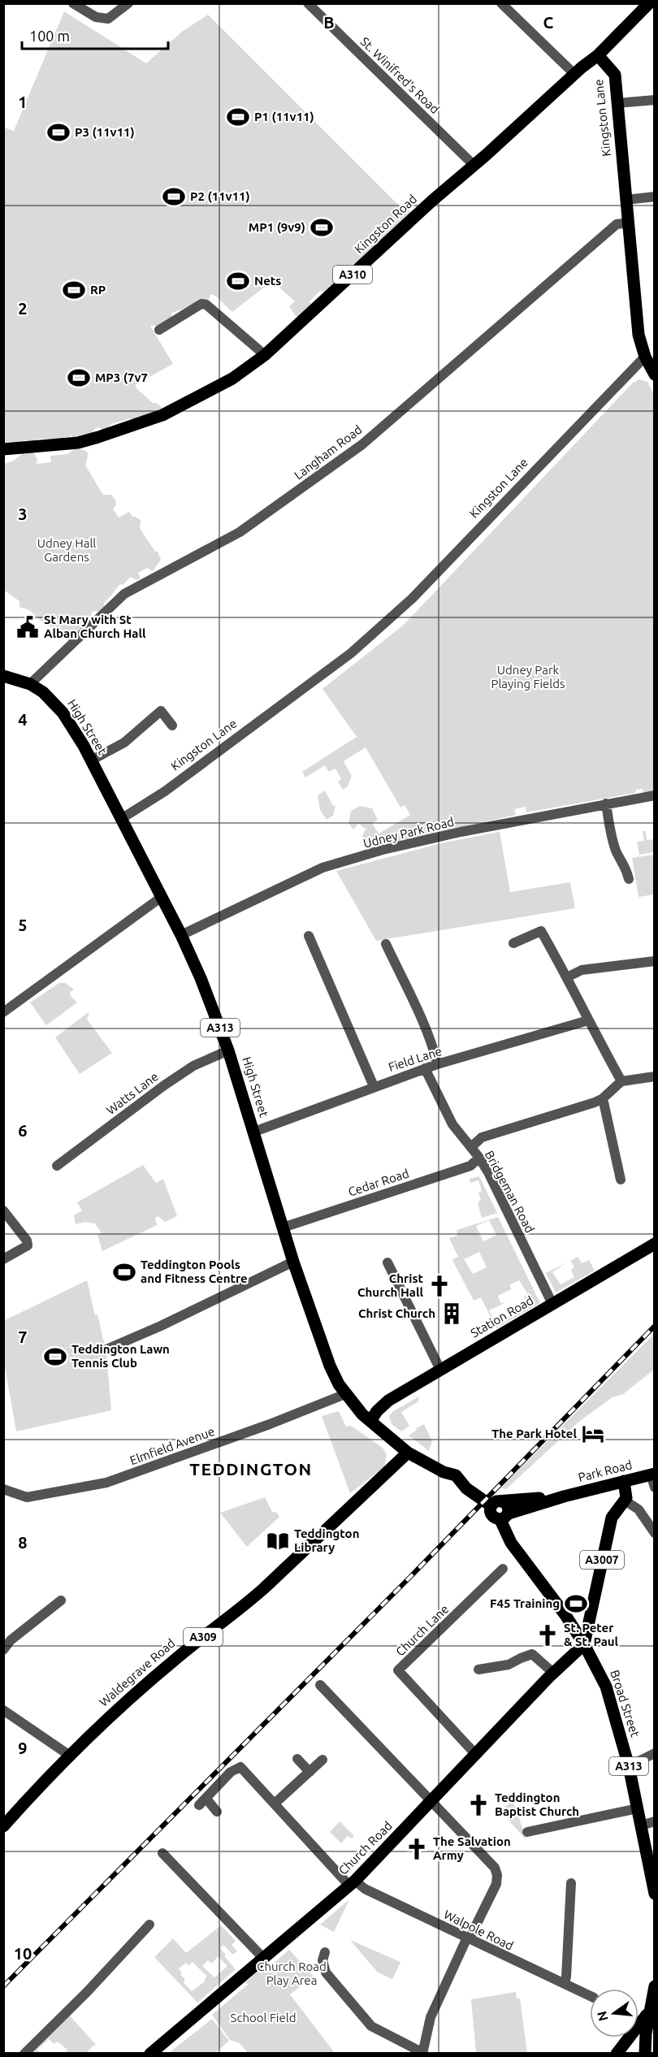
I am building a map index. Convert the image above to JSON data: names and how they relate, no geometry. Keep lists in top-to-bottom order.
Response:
{
  "streets": {
    "main road": [
      "Kingston Lane",
      "Kingston Road",
      "A310",
      "High Street",
      "A313",
      "Station Road",
      "Park Road",
      "A3007",
      "A309",
      "Waldegrave Road",
      "Broad Street",
      "Church Road"
    ],
    "street": [
      "St. Winifred's Road",
      "Langham Road",
      "Udney Park Road",
      "Field Lane",
      "Watts Lane",
      "Cedar Road",
      "Bridgeman Road",
      "Elmfield Avenue",
      "Church Lane",
      "Walpole Road"
    ]
  },
  "crossings": [
    ["St. Winifred's Road", "Kingston Road"],
    ["Kingston Lane", "Kingston Road"],
    ["Kingston Lane", "Langham Road"],
    ["Kingston Lane", "High Street"],
    ["Langham Road", "High Street"],
    ["High Street", "Udney Park Road"],
    ["High Street", "Field Lane"],
    ["High Street", "Watts Lane"],
    ["High Street", "Cedar Road"],
    ["High Street", "Station Road"],
    ["High Street", "Elmfield Avenue"],
    ["High Street", "Park Road"],
    ["High Street", "Waldegrave Road"],
    ["Field Lane", "Bridgeman Road"],
    ["Cedar Road", "Bridgeman Road"],
    ["Bridgeman Road", "Station Road"],
    ["Park Road", "Broad Street"],
    ["A3007", "Broad Street"],
    ["A3007", "Church Road"],
    ["Church Lane", "Church Road"],
    ["Broad Street", "Church Road"],
    ["Church Road", "Walpole Road"]
  ],
  "districts": ["TEDDINGTON"],
  "parks": [
    "Udney Hall Gardens",
    "Udney Park Playing Fields",
    "Church Road Play Area",
    "School Field"
  ],
  "places": {
    "sports": [
      "P1 (11v11)",
      "P3 (11v11)",
      "P2 (11v11)",
      "MP1 (9v9)",
      "Nets",
      "RP",
      "MP3 (7v7",
      "Teddington Pools and Fitness Centre",
      "Teddington Lawn Tennis Club",
      "F45 Training"
    ],
    "public building": ["St Mary with St Alban Church Hall"],
    "church": [
      "Christ Church Hall",
      "St. Peter & St. Paul",
      "Teddington Baptist Church",
      "The Salvation Army"
    ],
    "building": ["Christ Church"],
    "hotel": ["The Park Hotel"],
    "library": ["Teddington Library"]
  },
  "scale_bar": "100 m",
  "north": "left",
  "grid": {
    "columns": ["B", "C"],
    "rows": [
      "1",
      "2",
      "3",
      "4",
      "5",
      "6",
      "7",
      "8",
      "9",
      "10"
    ]
  }
}
